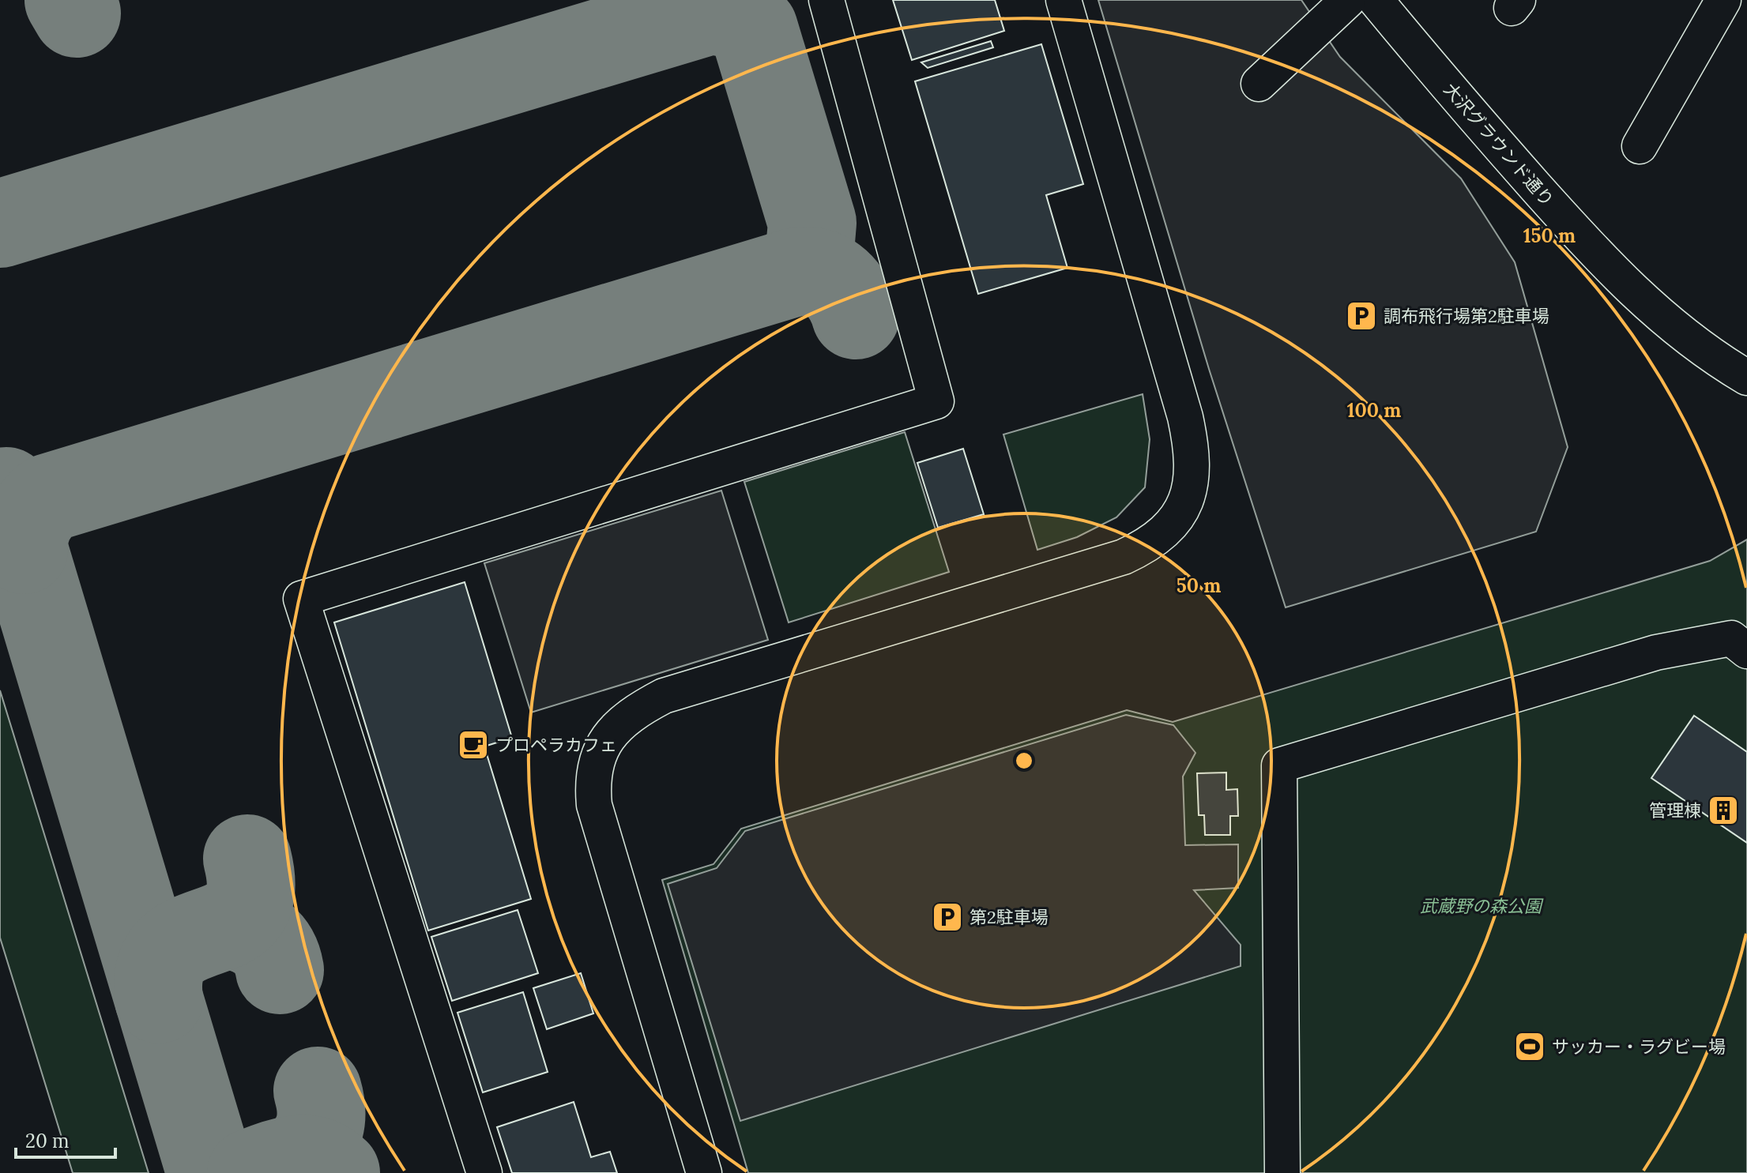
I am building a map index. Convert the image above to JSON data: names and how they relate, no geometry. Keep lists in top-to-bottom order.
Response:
{
  "streets": {
    "street": ["大沢グラウンド通り"]
  },
  "parks": ["武蔵野の森公園"],
  "places": {
    "parking": ["調布飛行場第2駐車場", "第2駐車場"],
    "cafe": ["プロペラカフェ"],
    "building": ["管理棟"],
    "sports": ["サッカー・ラグビー場"]
  },
  "scale_bar": "20 m",
  "rings": ["150 m", "100 m", "50 m"]
}
